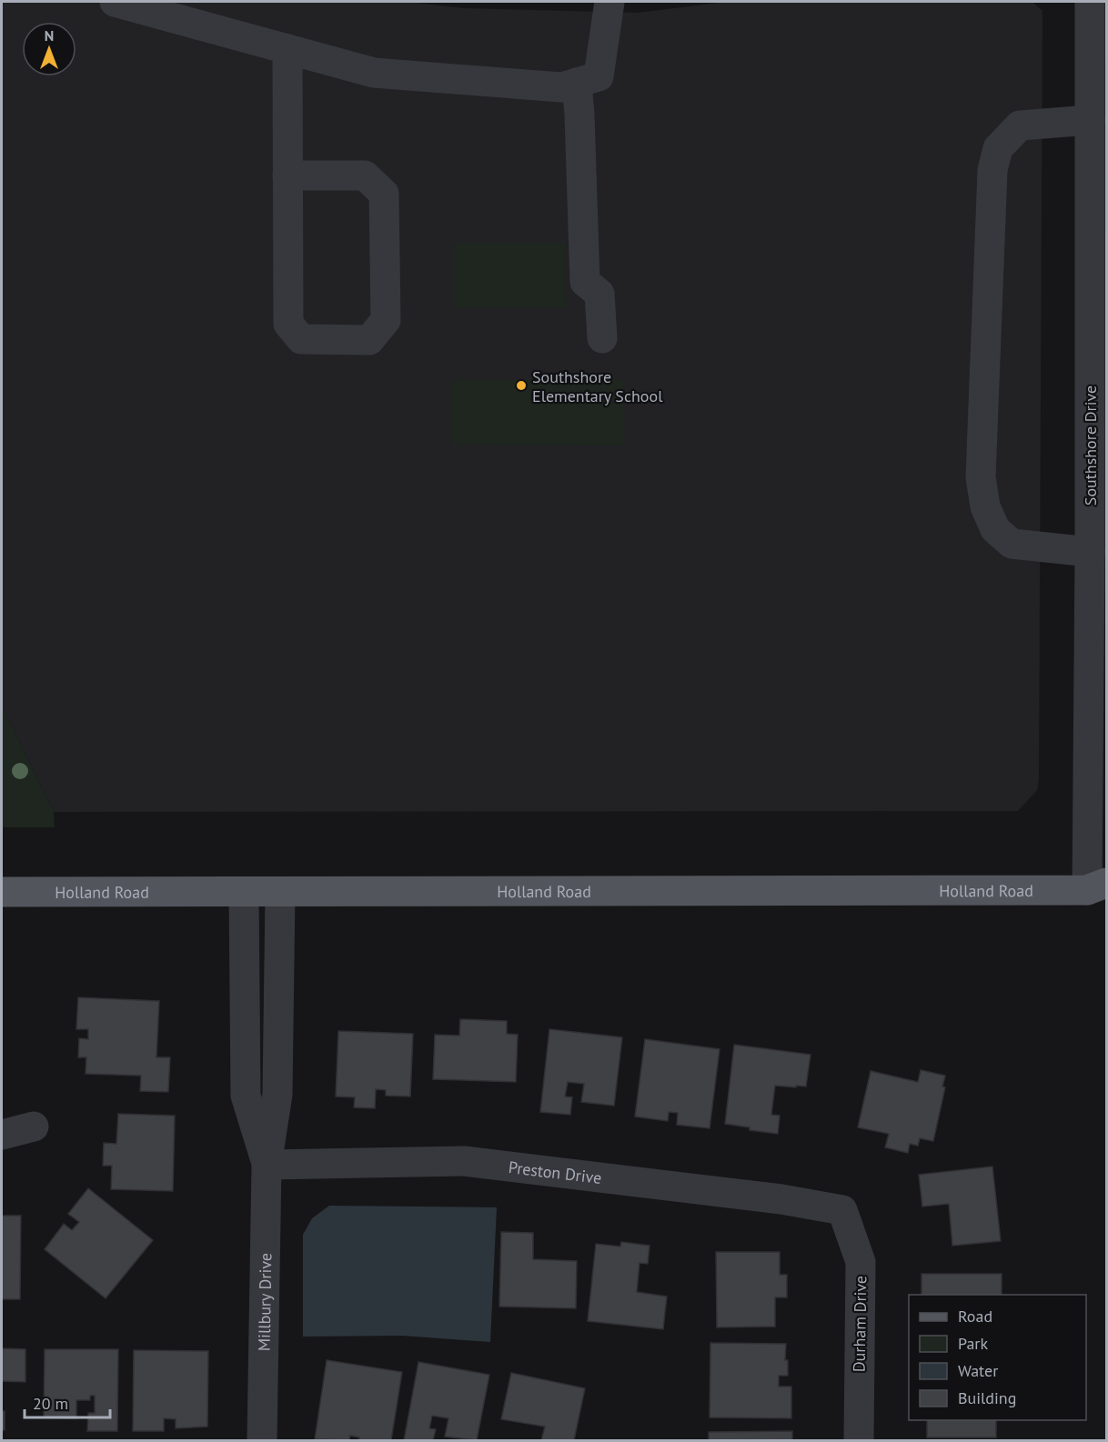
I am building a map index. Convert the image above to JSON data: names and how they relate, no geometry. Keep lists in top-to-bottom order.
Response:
{
  "streets": {
    "main road": ["Holland Road"],
    "street": [
      "Southshore Drive",
      "Preston Drive",
      "Millbury Drive",
      "Durham Drive"
    ]
  },
  "crossings": [
    ["Southshore Drive", "Holland Road"],
    ["Holland Road", "Millbury Drive"],
    ["Preston Drive", "Millbury Drive"],
    ["Preston Drive", "Durham Drive"]
  ],
  "places": ["Southshore Elementary School"],
  "legend": [
    "Road",
    "Park",
    "Water",
    "Building"
  ],
  "scale_bar": "20 m",
  "north": "top"
}
